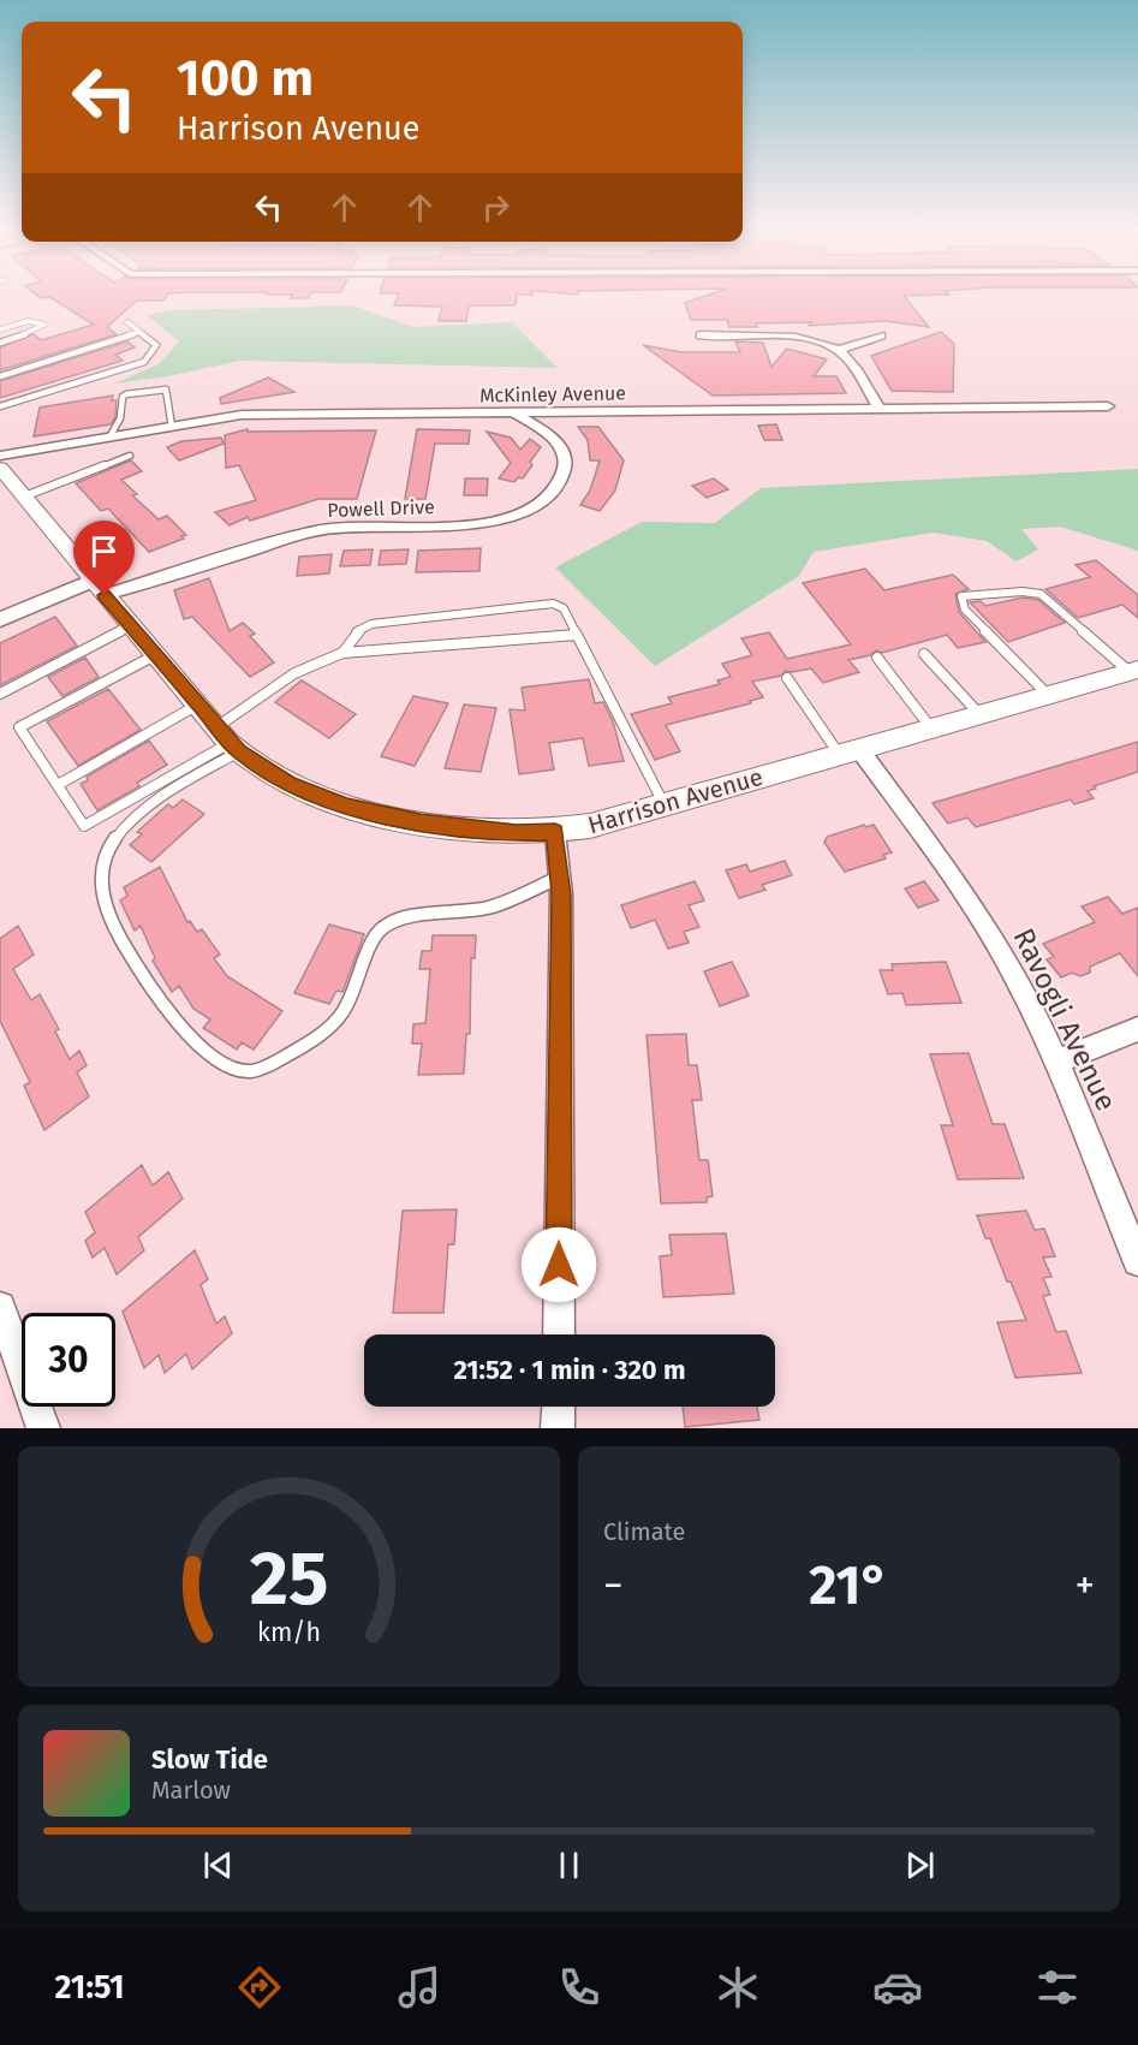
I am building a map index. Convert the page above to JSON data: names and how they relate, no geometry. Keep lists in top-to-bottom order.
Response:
{
  "streets": {
    "main road": ["Harrison Avenue"],
    "street": ["McKinley Avenue", "Powell Drive", "Ravogli Avenue"]
  },
  "crossings": [
    ["McKinley Avenue", "Powell Drive"],
    ["Powell Drive", "Harrison Avenue"],
    ["Harrison Avenue", "Ravogli Avenue"]
  ],
  "page": {
    "turn": ["100 m", "Harrison Avenue"],
    "limit": "30",
    "trip": "21:52 · 1 min · 320 m",
    "tile": "Climate",
    "heat": ["−", "21°", "+"],
    "song": ["Slow Tide", "Marlow"],
    "tabs": "21:51",
    "gauge": ["25", "km/h"]
  }
}
